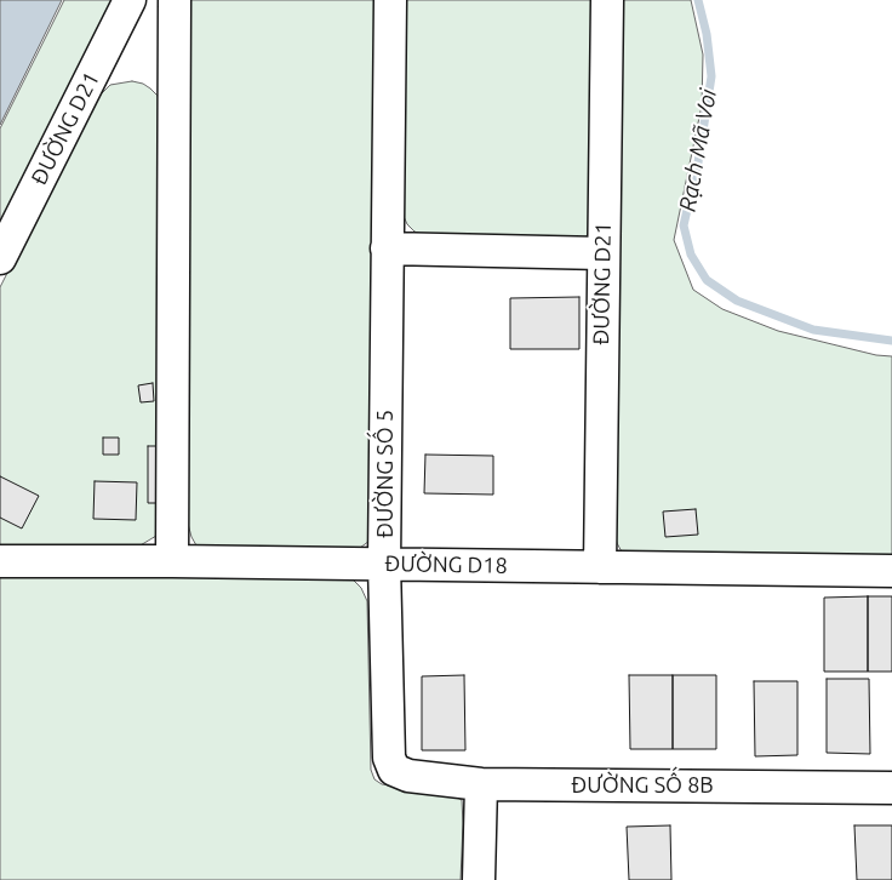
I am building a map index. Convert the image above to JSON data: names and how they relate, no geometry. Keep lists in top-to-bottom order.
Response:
{
  "streets": {
    "street": [
      "ĐƯỜNG D21",
      "ĐƯỜNG SỐ 5",
      "ĐƯỜNG D18",
      "ĐƯỜNG SỐ 8B"
    ]
  },
  "crossings": [
    ["ĐƯỜNG D21", "ĐƯỜNG D18"],
    ["ĐƯỜNG SỐ 5", "ĐƯỜNG D18"],
    ["ĐƯỜNG SỐ 5", "ĐƯỜNG SỐ 8B"]
  ],
  "water": ["Rạch Mã Voi"]
}
